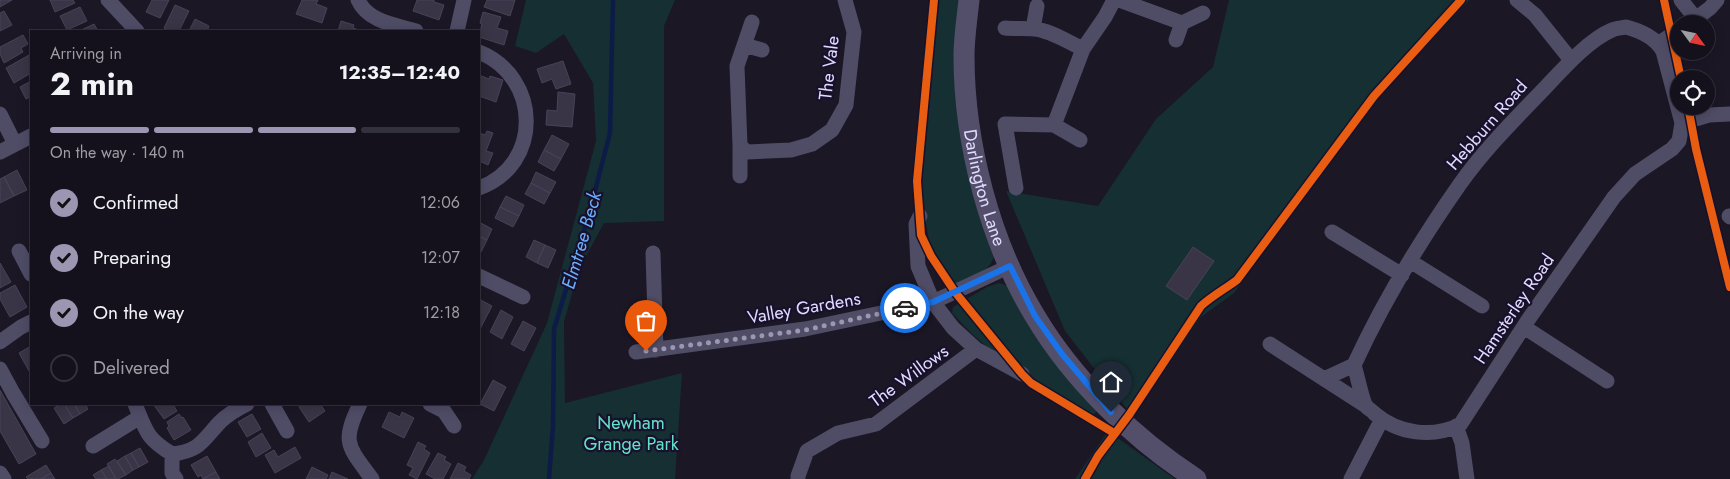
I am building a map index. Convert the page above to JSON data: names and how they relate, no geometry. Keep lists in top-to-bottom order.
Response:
{
  "streets": {
    "street": [
      "The Vale",
      "Hebburn Road",
      "Darlington Lane",
      "Valley Gardens",
      "Hamsterley Road",
      "The Willows"
    ]
  },
  "crossings": [
    ["Darlington Lane", "Valley Gardens"]
  ],
  "water": ["Elmtree Beck"],
  "parks": ["Newham Grange Park"],
  "north": "bottom right",
  "page": {
    "heading": ["2 min", "Arriving in", "12:35–12:40"],
    "bar": "On the way · 140 m",
    "list": [
      ["Confirmed", "12:06"],
      ["Preparing", "12:07"],
      ["On the way", "12:18"],
      "Delivered"
    ]
  }
}
